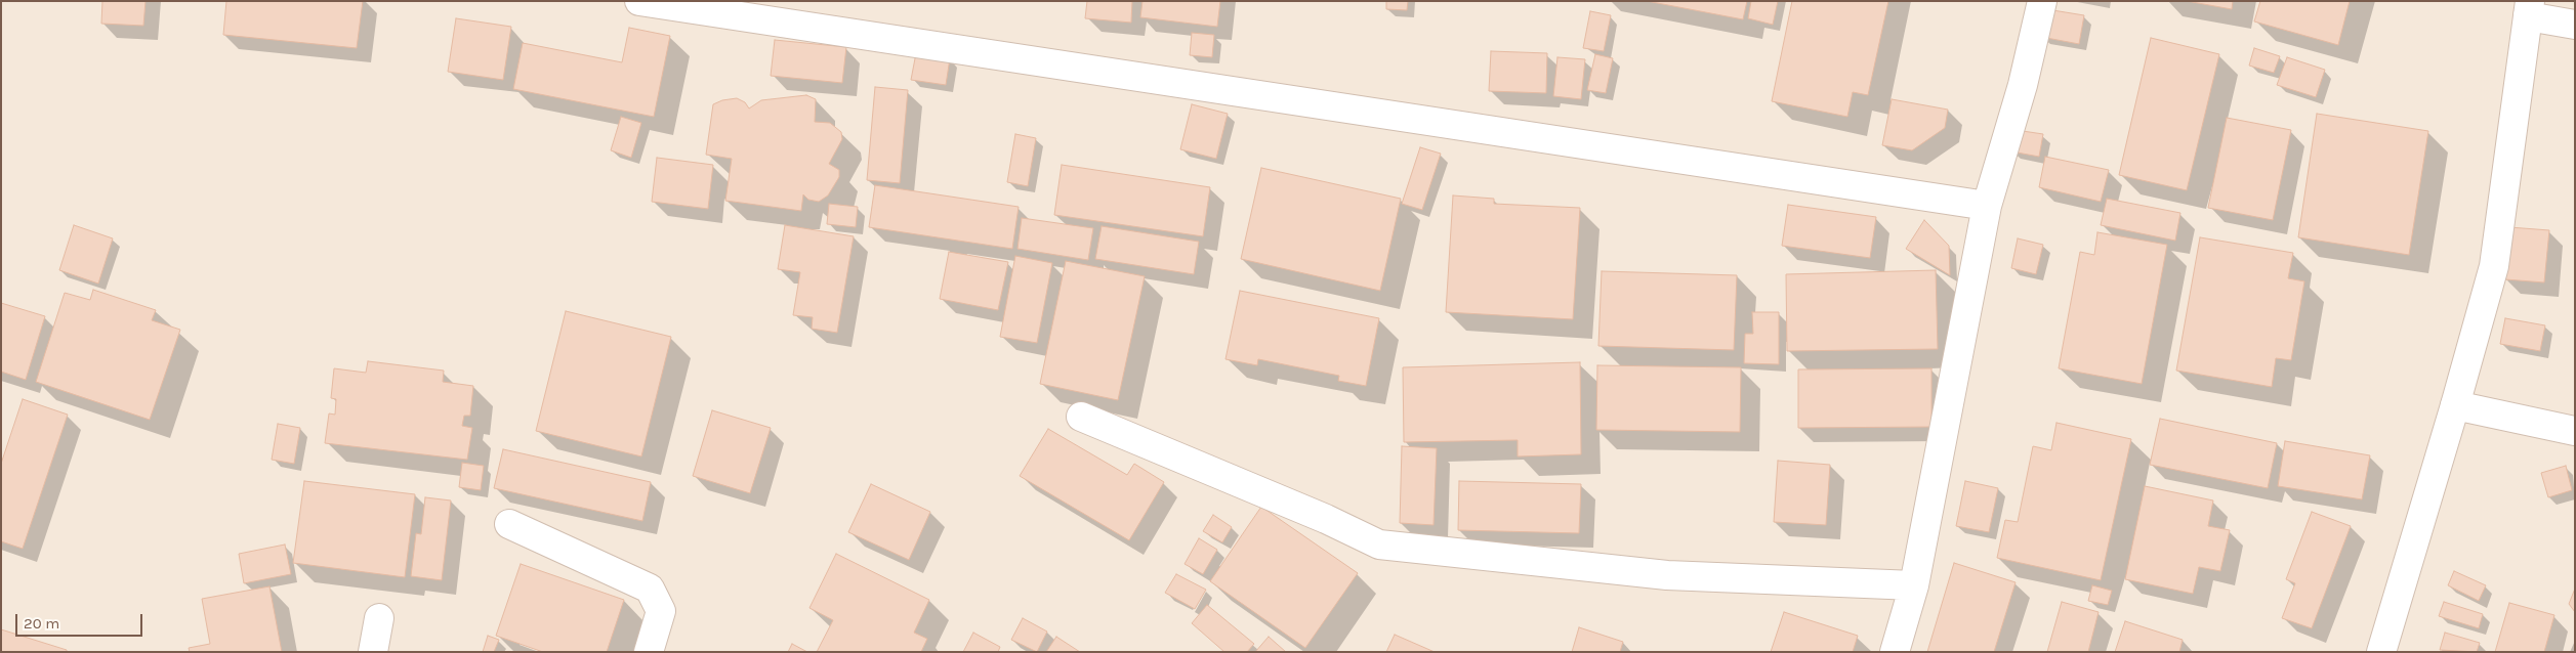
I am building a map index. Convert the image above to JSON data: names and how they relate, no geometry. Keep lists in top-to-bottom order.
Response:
{
  "scale_bar": "20 m"
}
